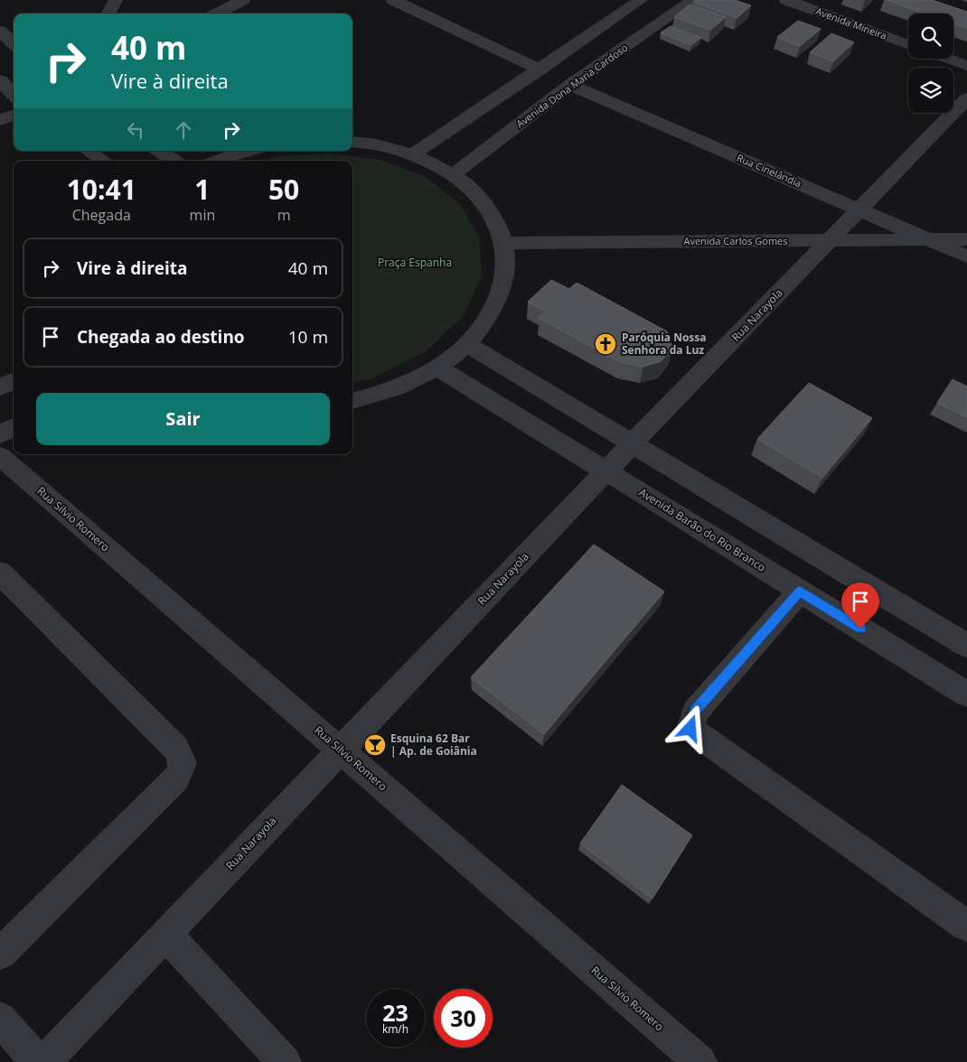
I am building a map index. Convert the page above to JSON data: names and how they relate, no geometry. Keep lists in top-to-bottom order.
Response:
{
  "streets": {
    "street": [
      "Avenida Mineira",
      "Avenida Dona Maria Cardoso",
      "Rua Cinelândia",
      "Avenida Carlos Gomes",
      "Rua Narayola",
      "Rua Silvio Romero",
      "Avenida Barão do Rio Branco"
    ]
  },
  "crossings": [
    ["Avenida Dona Maria Cardoso", "Rua Cinelândia"],
    ["Rua Cinelândia", "Avenida Carlos Gomes"],
    ["Rua Cinelândia", "Rua Narayola"],
    ["Avenida Carlos Gomes", "Rua Narayola"],
    ["Rua Narayola", "Rua Silvio Romero"],
    ["Rua Narayola", "Avenida Barão do Rio Branco"]
  ],
  "parks": ["Praça Espanha"],
  "places": {
    "church": ["Paróquia Nossa Senhora da Luz"],
    "bar": ["Esquina 62 Bar | Ap. de Goiânia"]
  },
  "page": {
    "turn": ["40 m", "Vire à direita"],
    "eta": [
      "10:41",
      "Chegada",
      "1",
      "min",
      "50",
      "m"
    ],
    "list": [
      {
        "name": "Vire à direita",
        "value": "40 m"
      },
      {
        "name": "Chegada ao destino",
        "value": "10 m"
      }
    ],
    "buttons": "Sair",
    "speed": "23 km/h",
    "limit": "30"
  }
}
